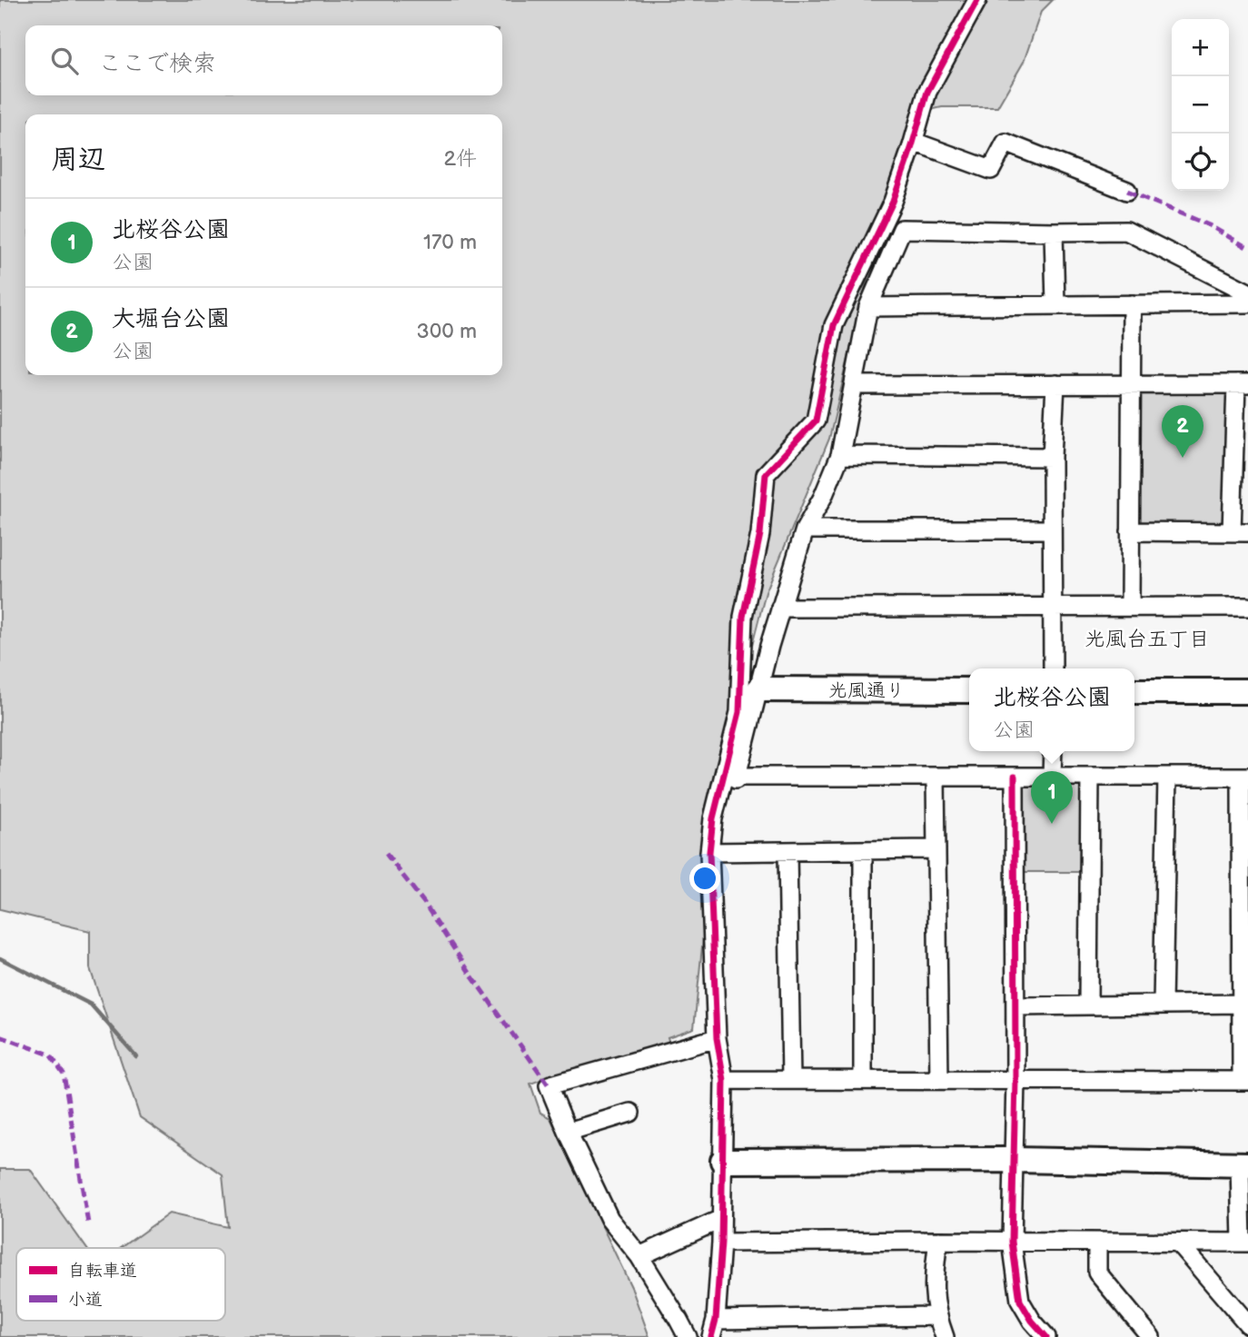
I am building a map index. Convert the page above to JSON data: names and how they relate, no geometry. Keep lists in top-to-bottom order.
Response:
{
  "streets": {
    "street": ["光風通り"]
  },
  "districts": ["光風台五丁目"],
  "legend": ["自転車道", "小道"],
  "page": {
    "map_buttons": ["+", "−"],
    "search": "ここで検索",
    "heading": ["周辺", "2件"],
    "list": [
      {
        "mark": "1",
        "name": "北桜谷公園",
        "note": "公園",
        "value": "170 m"
      },
      {
        "mark": "2",
        "name": "大堀台公園",
        "note": "公園",
        "value": "300 m"
      }
    ],
    "pins": ["2", "1"],
    "popup": ["北桜谷公園", "公園"]
  }
}
